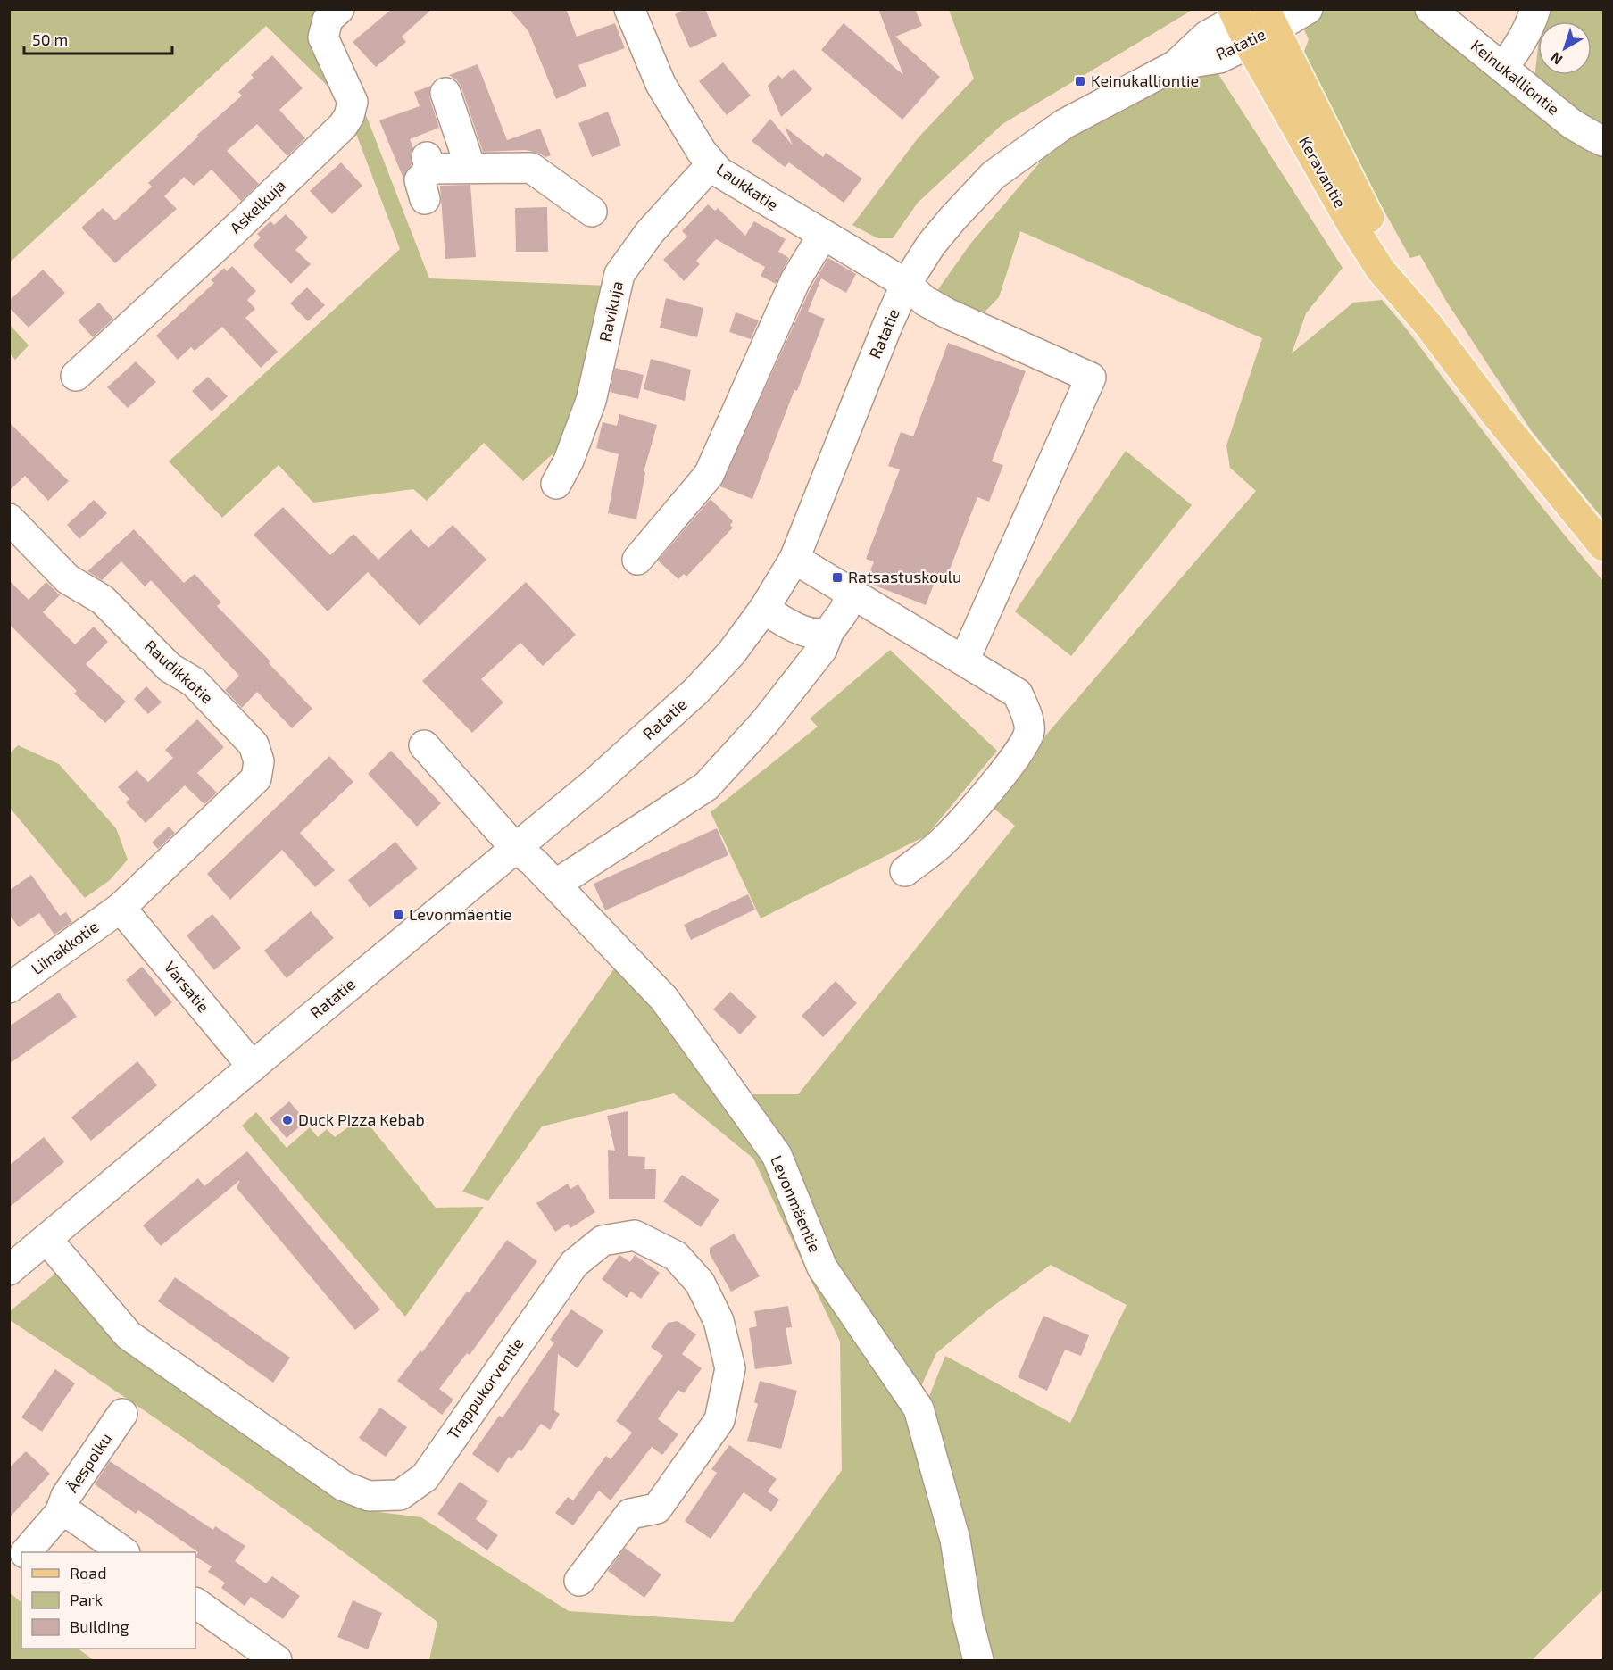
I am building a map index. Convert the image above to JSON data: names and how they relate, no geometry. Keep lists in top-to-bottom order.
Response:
{
  "streets": {
    "main road": ["Keravantie"],
    "street": [
      "Ratatie",
      "Keinukalliontie",
      "Laukkatie",
      "Askelkuja",
      "Ravikuja",
      "Raudikkotie",
      "Liinakkotie",
      "Varsatie",
      "Levonmäentie",
      "Trappukorventie",
      "Äespolku"
    ]
  },
  "crossings": [
    ["Ratatie", "Keravantie"],
    ["Ratatie", "Laukkatie"],
    ["Ratatie", "Varsatie"],
    ["Ratatie", "Levonmäentie"],
    ["Ratatie", "Trappukorventie"],
    ["Laukkatie", "Ravikuja"],
    ["Raudikkotie", "Liinakkotie"],
    ["Raudikkotie", "Varsatie"],
    ["Liinakkotie", "Varsatie"]
  ],
  "places": {
    "transit": ["Keinukalliontie", "Ratsastuskoulu", "Levonmäentie"],
    "other": ["Duck Pizza Kebab"]
  },
  "legend": ["Road", "Park", "Building"],
  "scale_bar": "50 m",
  "north": "bottom left"
}
